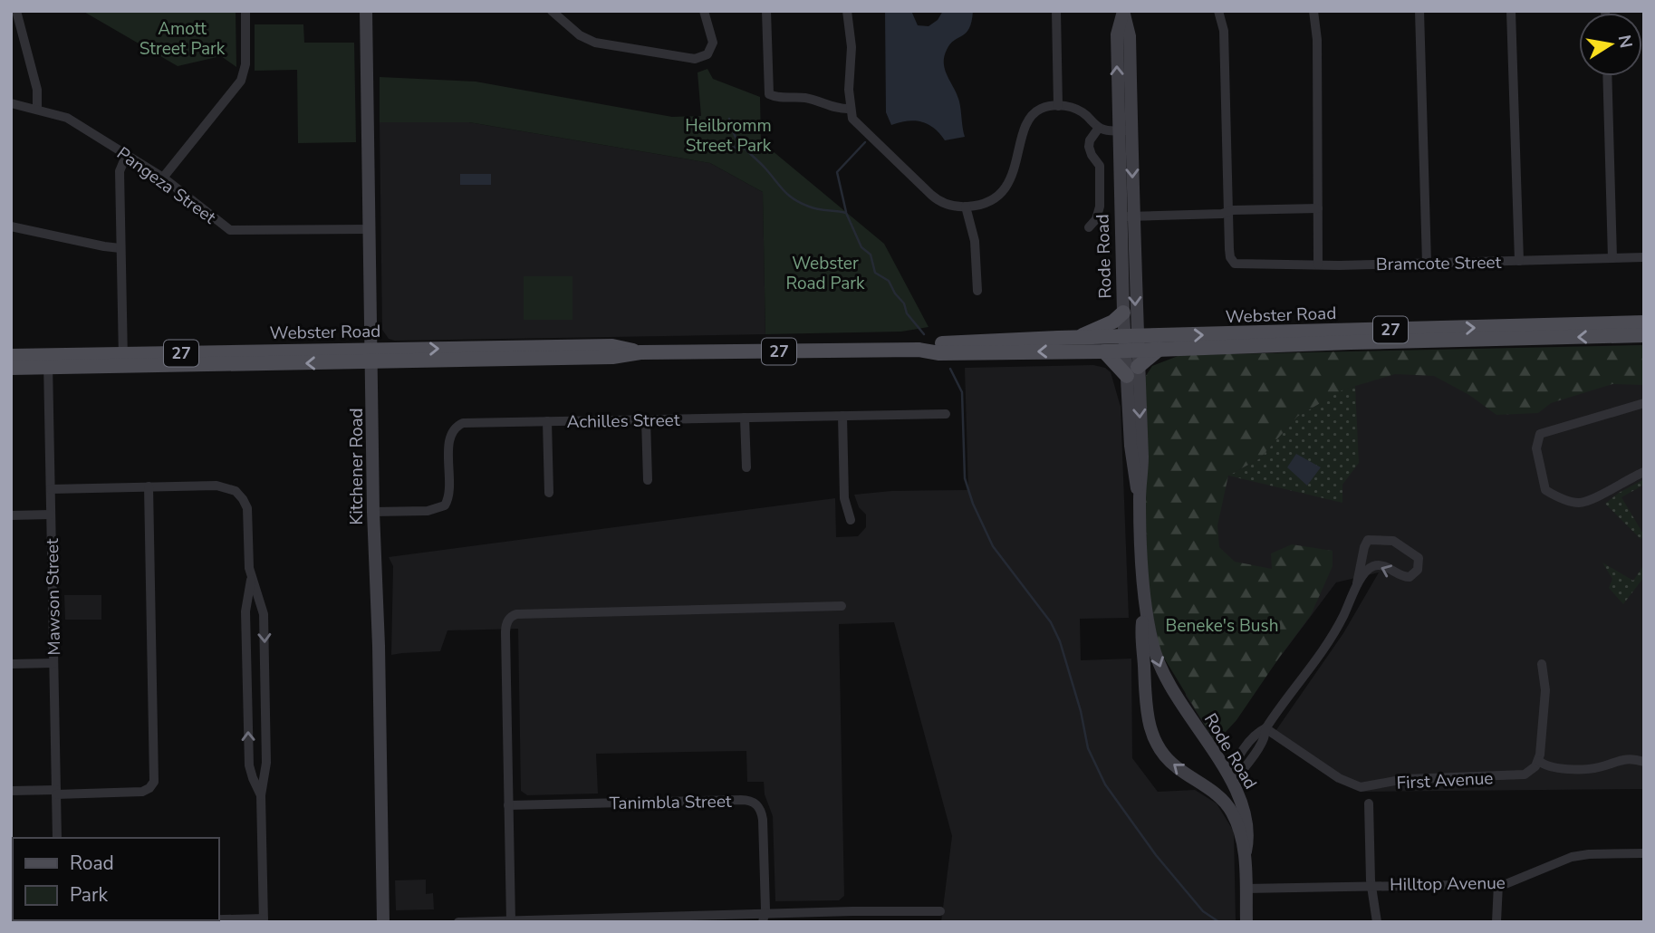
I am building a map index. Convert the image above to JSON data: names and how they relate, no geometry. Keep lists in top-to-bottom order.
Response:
{
  "streets": {
    "main road": [
      "Rode Road",
      "Webster Road",
      "27",
      "Kitchener Road"
    ],
    "street": [
      "Pangeza Street",
      "Bramcote Street",
      "Achilles Street",
      "Mawson Street",
      "First Avenue",
      "Tanimbla Street",
      "Hilltop Avenue"
    ]
  },
  "crossings": [
    ["Pangeza Street", "Kitchener Road"],
    ["Rode Road", "Webster Road"],
    ["Rode Road", "Hilltop Avenue"],
    ["Webster Road", "Kitchener Road"],
    ["Webster Road", "Mawson Street"],
    ["Achilles Street", "Kitchener Road"]
  ],
  "parks": [
    "Amott Street Park",
    "Heilbromm Street Park",
    "Webster Road Park",
    "Beneke's Bush"
  ],
  "legend": ["Road", "Park"],
  "north": "right"
}
